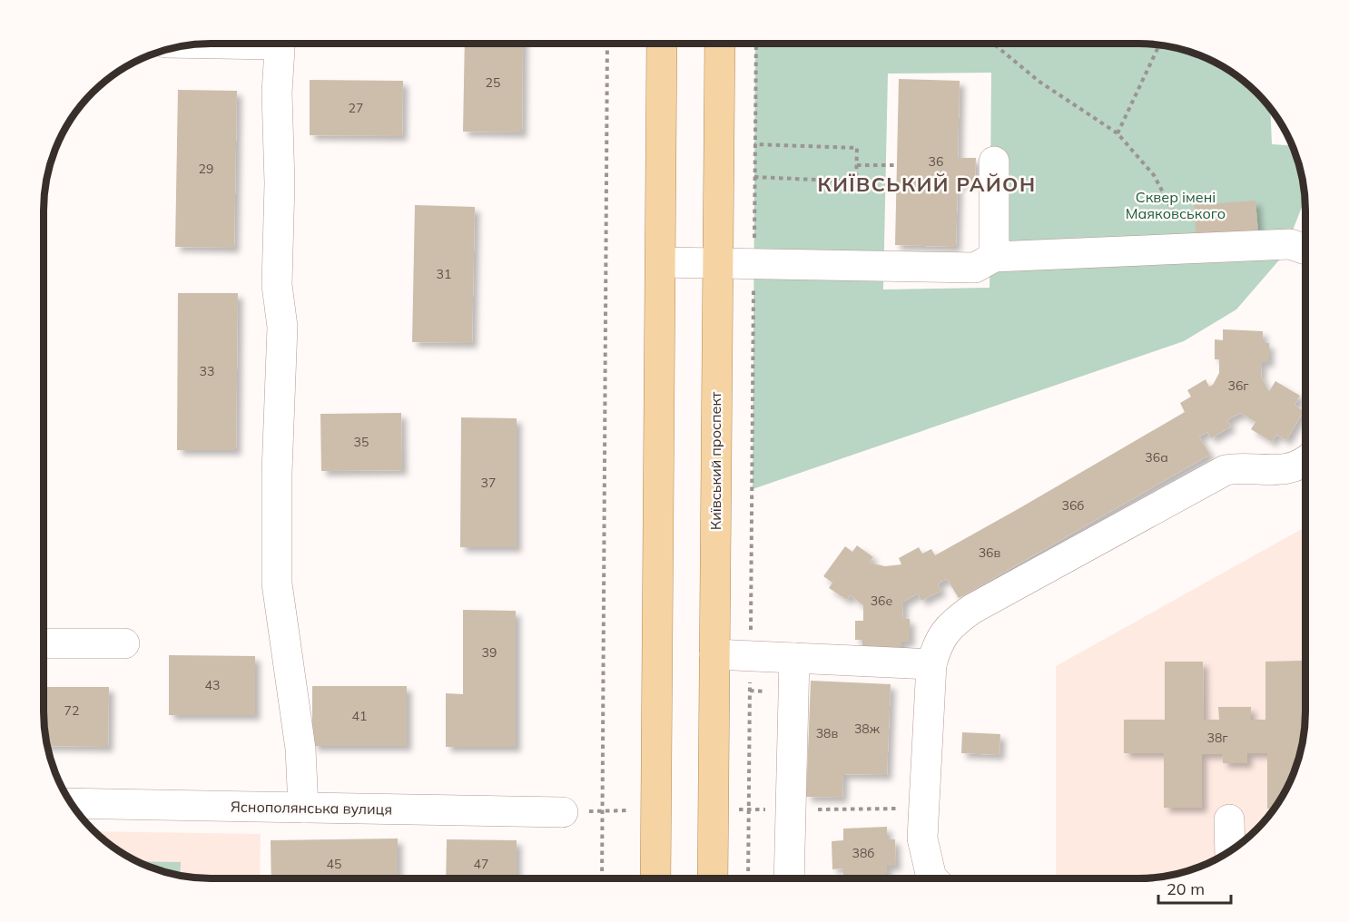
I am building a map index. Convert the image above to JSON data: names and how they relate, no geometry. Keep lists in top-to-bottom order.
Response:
{
  "streets": {
    "main road": ["Київський проспект"],
    "street": ["Яснополянська вулиця"]
  },
  "districts": ["КИЇВСЬКИЙ РАЙОН"],
  "parks": ["Сквер імені Маяковського"],
  "house_numbers": [
    "25",
    "27",
    "36",
    "29",
    "31",
    "33",
    "36г",
    "35",
    "36а",
    "37",
    "36б",
    "36в",
    "36е",
    "39",
    "43",
    "72",
    "41",
    "38ж",
    "38в",
    "38г",
    "38б",
    "45",
    "47"
  ],
  "scale_bar": "20 m"
}
